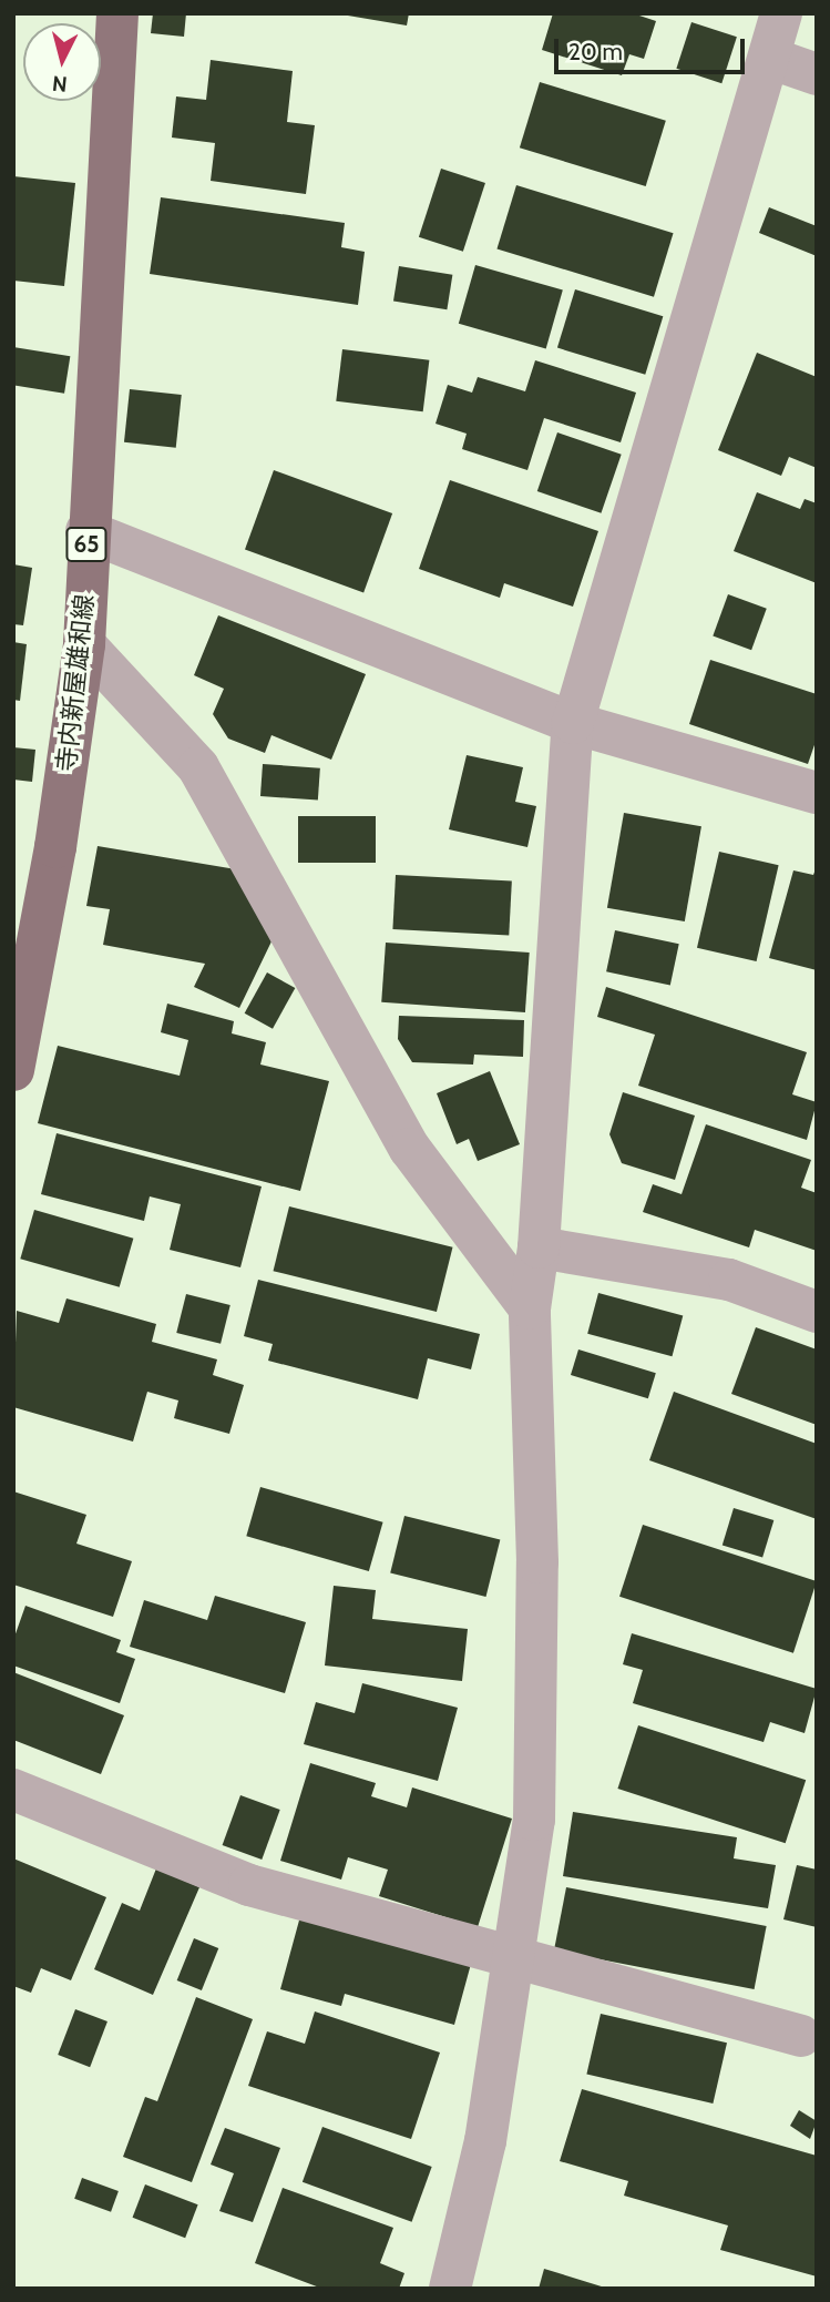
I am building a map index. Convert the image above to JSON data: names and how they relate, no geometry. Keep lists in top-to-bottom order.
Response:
{
  "streets": {
    "main road": ["65", "寺内新屋雄和線"]
  },
  "scale_bar": "20 m",
  "north": "bottom"
}
